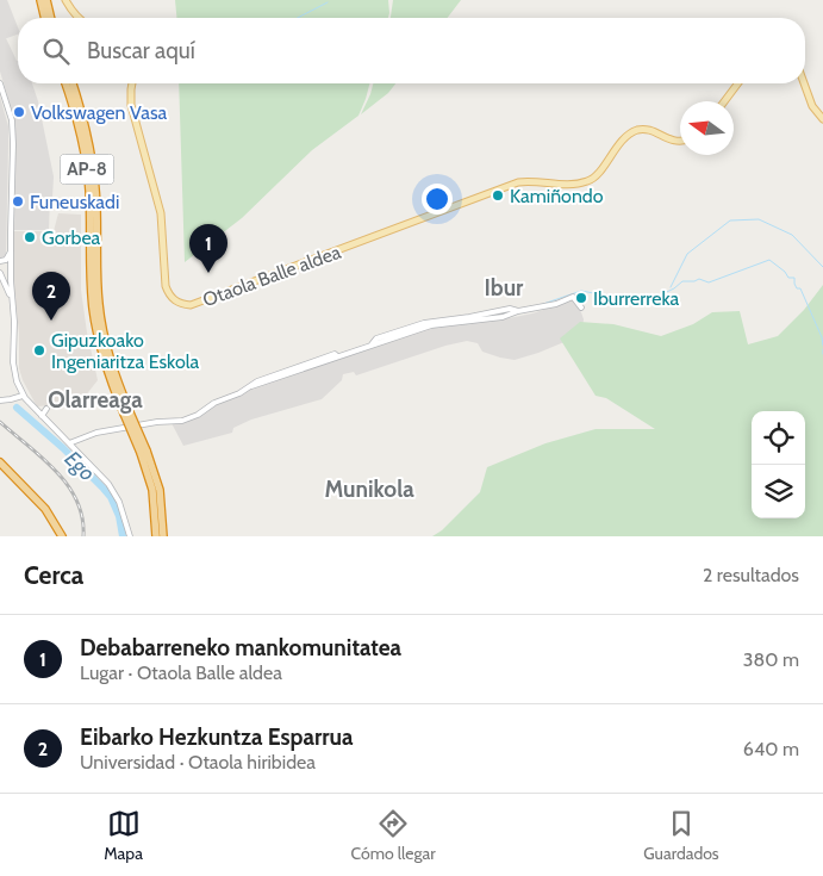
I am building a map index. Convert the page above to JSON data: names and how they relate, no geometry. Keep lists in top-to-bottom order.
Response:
{
  "streets": {
    "highway": ["AP-8"],
    "main road": ["Otaola Balle aldea"]
  },
  "districts": ["Ibur", "Olarreaga", "Munikola"],
  "water": ["Ego"],
  "places": [
    "Volkswagen Vasa",
    "Kamiñondo",
    "Funeuskadi",
    "Gorbea",
    "Iburrerreka",
    "Gipuzkoako Ingeniaritza Eskola"
  ],
  "north": "left",
  "page": {
    "search": "Buscar aquí",
    "pins": ["1", "2"],
    "heading": ["Cerca", "2 resultados"],
    "list": [
      {
        "mark": "1",
        "name": "Debabarreneko mankomunitatea",
        "note": "Lugar · Otaola Balle aldea",
        "value": "380 m"
      },
      {
        "mark": "2",
        "name": "Eibarko Hezkuntza Esparrua",
        "note": "Universidad · Otaola hiribidea",
        "value": "640 m"
      }
    ],
    "nav": ["Mapa", "Cómo llegar", "Guardados"]
  }
}
